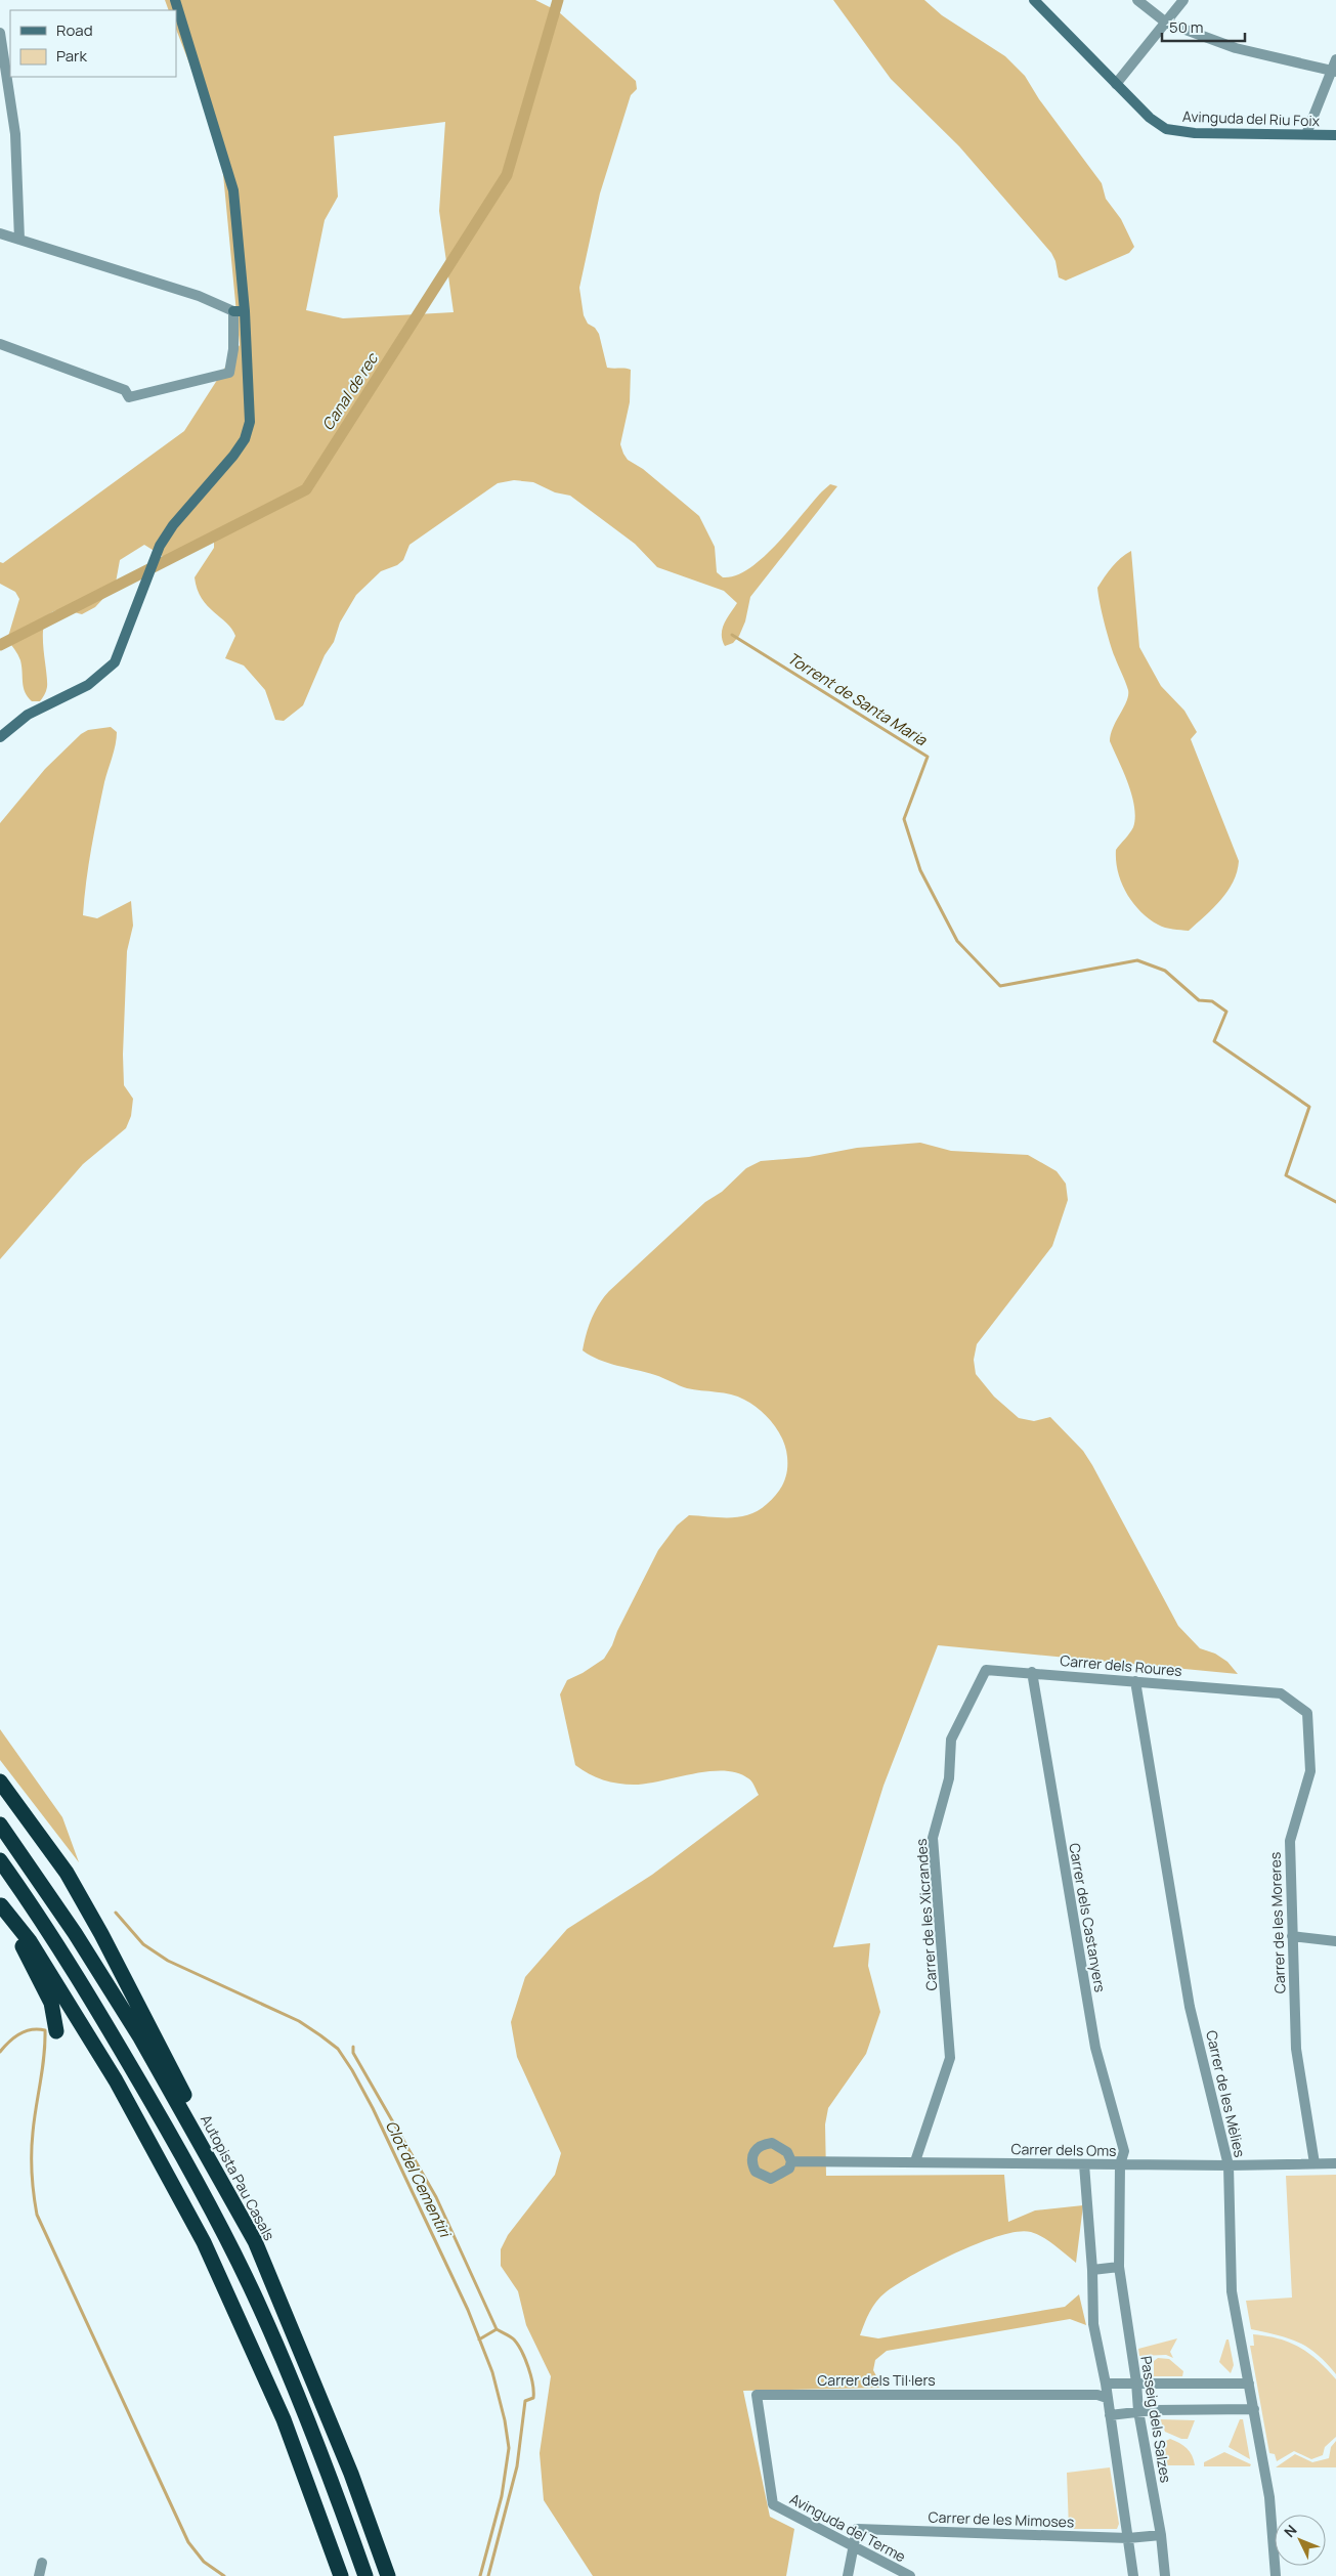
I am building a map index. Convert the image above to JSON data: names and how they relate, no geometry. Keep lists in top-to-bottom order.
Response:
{
  "streets": {
    "highway": ["Autopista Pau Casals"],
    "street": [
      "Avinguda del Riu Foix",
      "Carrer dels Roures",
      "Carrer de les Xicrandes",
      "Carrer dels Castanyers",
      "Carrer de les Moreres",
      "Carrer de les Mèlies",
      "Carrer dels Oms",
      "Carrer dels Til·lers",
      "Passeig dels Salzes",
      "Carrer de les Mimoses",
      "Avinguda del Terme"
    ]
  },
  "crossings": [
    ["Carrer dels Roures", "Carrer de les Xicrandes"],
    ["Carrer dels Roures", "Carrer dels Castanyers"],
    ["Carrer dels Roures", "Carrer de les Moreres"],
    ["Carrer dels Roures", "Carrer de les Mèlies"],
    ["Carrer de les Xicrandes", "Carrer dels Oms"],
    ["Carrer dels Castanyers", "Carrer dels Oms"],
    ["Carrer dels Castanyers", "Passeig dels Salzes"],
    ["Carrer de les Moreres", "Carrer dels Oms"],
    ["Carrer de les Mèlies", "Carrer dels Oms"],
    ["Carrer dels Oms", "Passeig dels Salzes"],
    ["Carrer dels Til·lers", "Avinguda del Terme"],
    ["Passeig dels Salzes", "Carrer de les Mimoses"],
    ["Carrer de les Mimoses", "Avinguda del Terme"]
  ],
  "water": ["Canal de rec", "Torrent de Santa Maria", "Clot del Cementiri"],
  "legend": ["Road", "Park"],
  "scale_bar": "50 m",
  "north": "top left"
}
